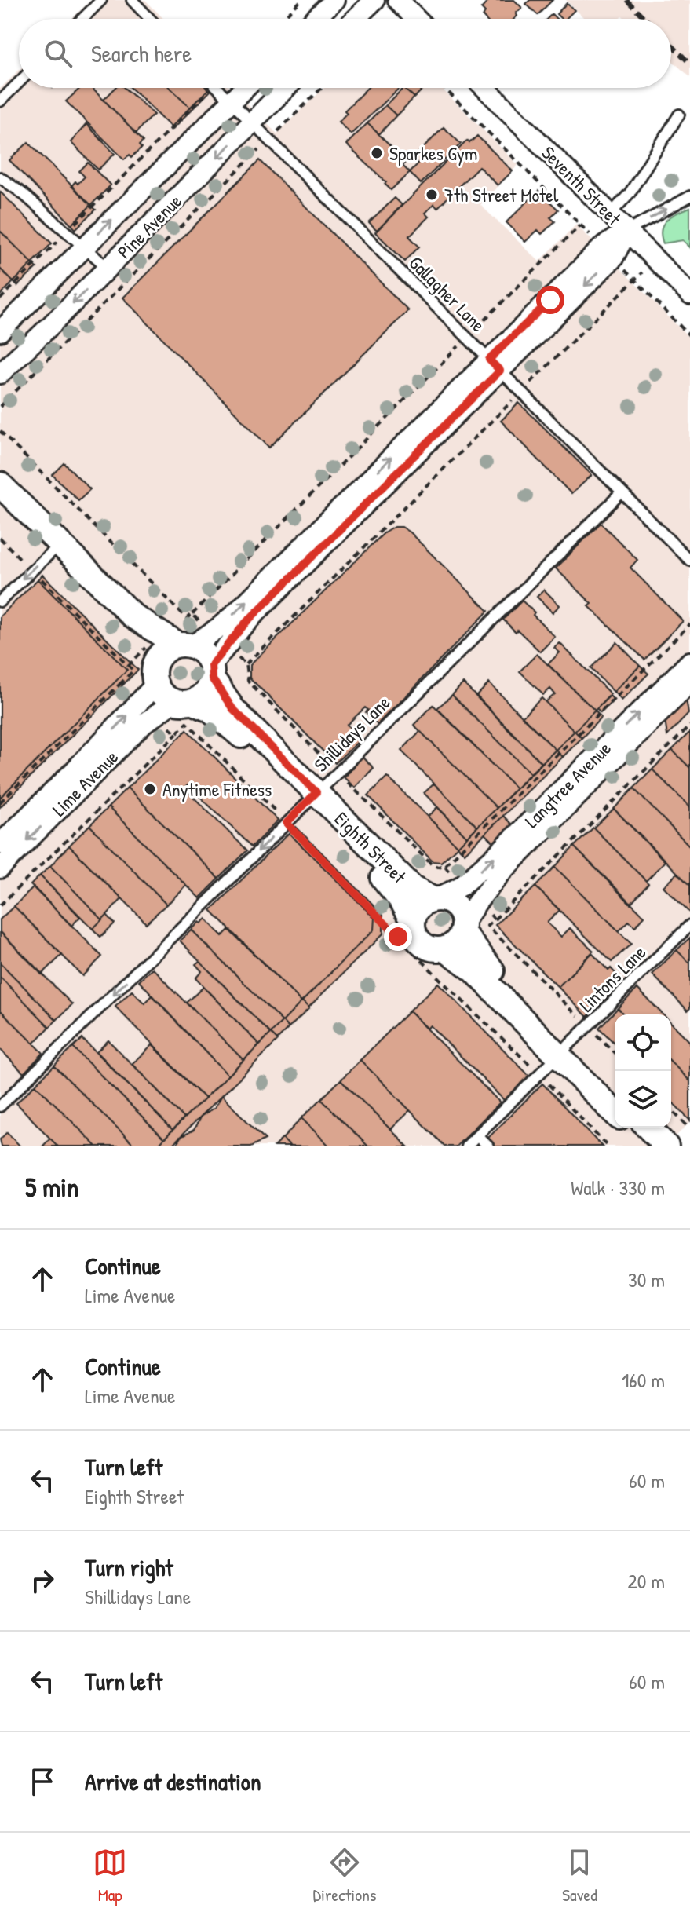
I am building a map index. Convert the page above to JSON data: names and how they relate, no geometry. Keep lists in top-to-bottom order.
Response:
{
  "streets": {
    "street": [
      "Seventh Street",
      "Pine Avenue",
      "Lime Avenue",
      "Langtree Avenue",
      "Eighth Street"
    ],
    "lane": ["Gallagher Lane", "Shillidays Lane", "Lintons Lane"]
  },
  "crossings": [
    ["Pine Avenue", "Gallagher Lane"],
    ["Gallagher Lane", "Shillidays Lane"],
    ["Shillidays Lane", "Eighth Street"],
    ["Lime Avenue", "Eighth Street"],
    ["Langtree Avenue", "Eighth Street"]
  ],
  "one_way": ["Shillidays Lane"],
  "places": ["Sparkes Gym", "7th Street Motel", "Anytime Fitness"],
  "page": {
    "search": "Search here",
    "heading": ["5 min", "Walk · 330 m"],
    "list": [
      ["Continue", "Lime Avenue", "30 m"],
      ["Continue", "Lime Avenue", "160 m"],
      ["Turn left", "Eighth Street", "60 m"],
      ["Turn right", "Shillidays Lane", "20 m"],
      ["Turn left", "60 m"],
      "Arrive at destination"
    ],
    "nav": ["Map", "Directions", "Saved"]
  }
}
